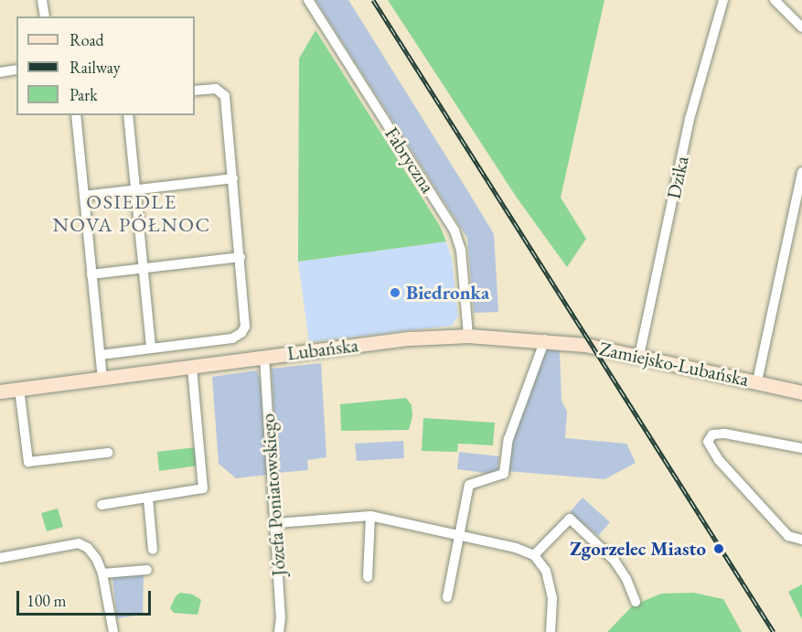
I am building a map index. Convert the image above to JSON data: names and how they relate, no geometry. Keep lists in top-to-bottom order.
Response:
{
  "streets": {
    "main road": ["Lubańska", "Zamiejsko-Lubańska"],
    "street": ["Fabryczna", "Dzika", "Józefa Poniatowskiego"]
  },
  "crossings": [
    ["Fabryczna", "Lubańska"],
    ["Dzika", "Zamiejsko-Lubańska"],
    ["Lubańska", "Zamiejsko-Lubańska"],
    ["Lubańska", "Józefa Poniatowskiego"]
  ],
  "districts": ["OSIEDLE NOVA PÓŁNOC"],
  "places": ["Biedronka", "Zgorzelec Miasto"],
  "legend": ["Road", "Railway", "Park"],
  "scale_bar": "100 m"
}
